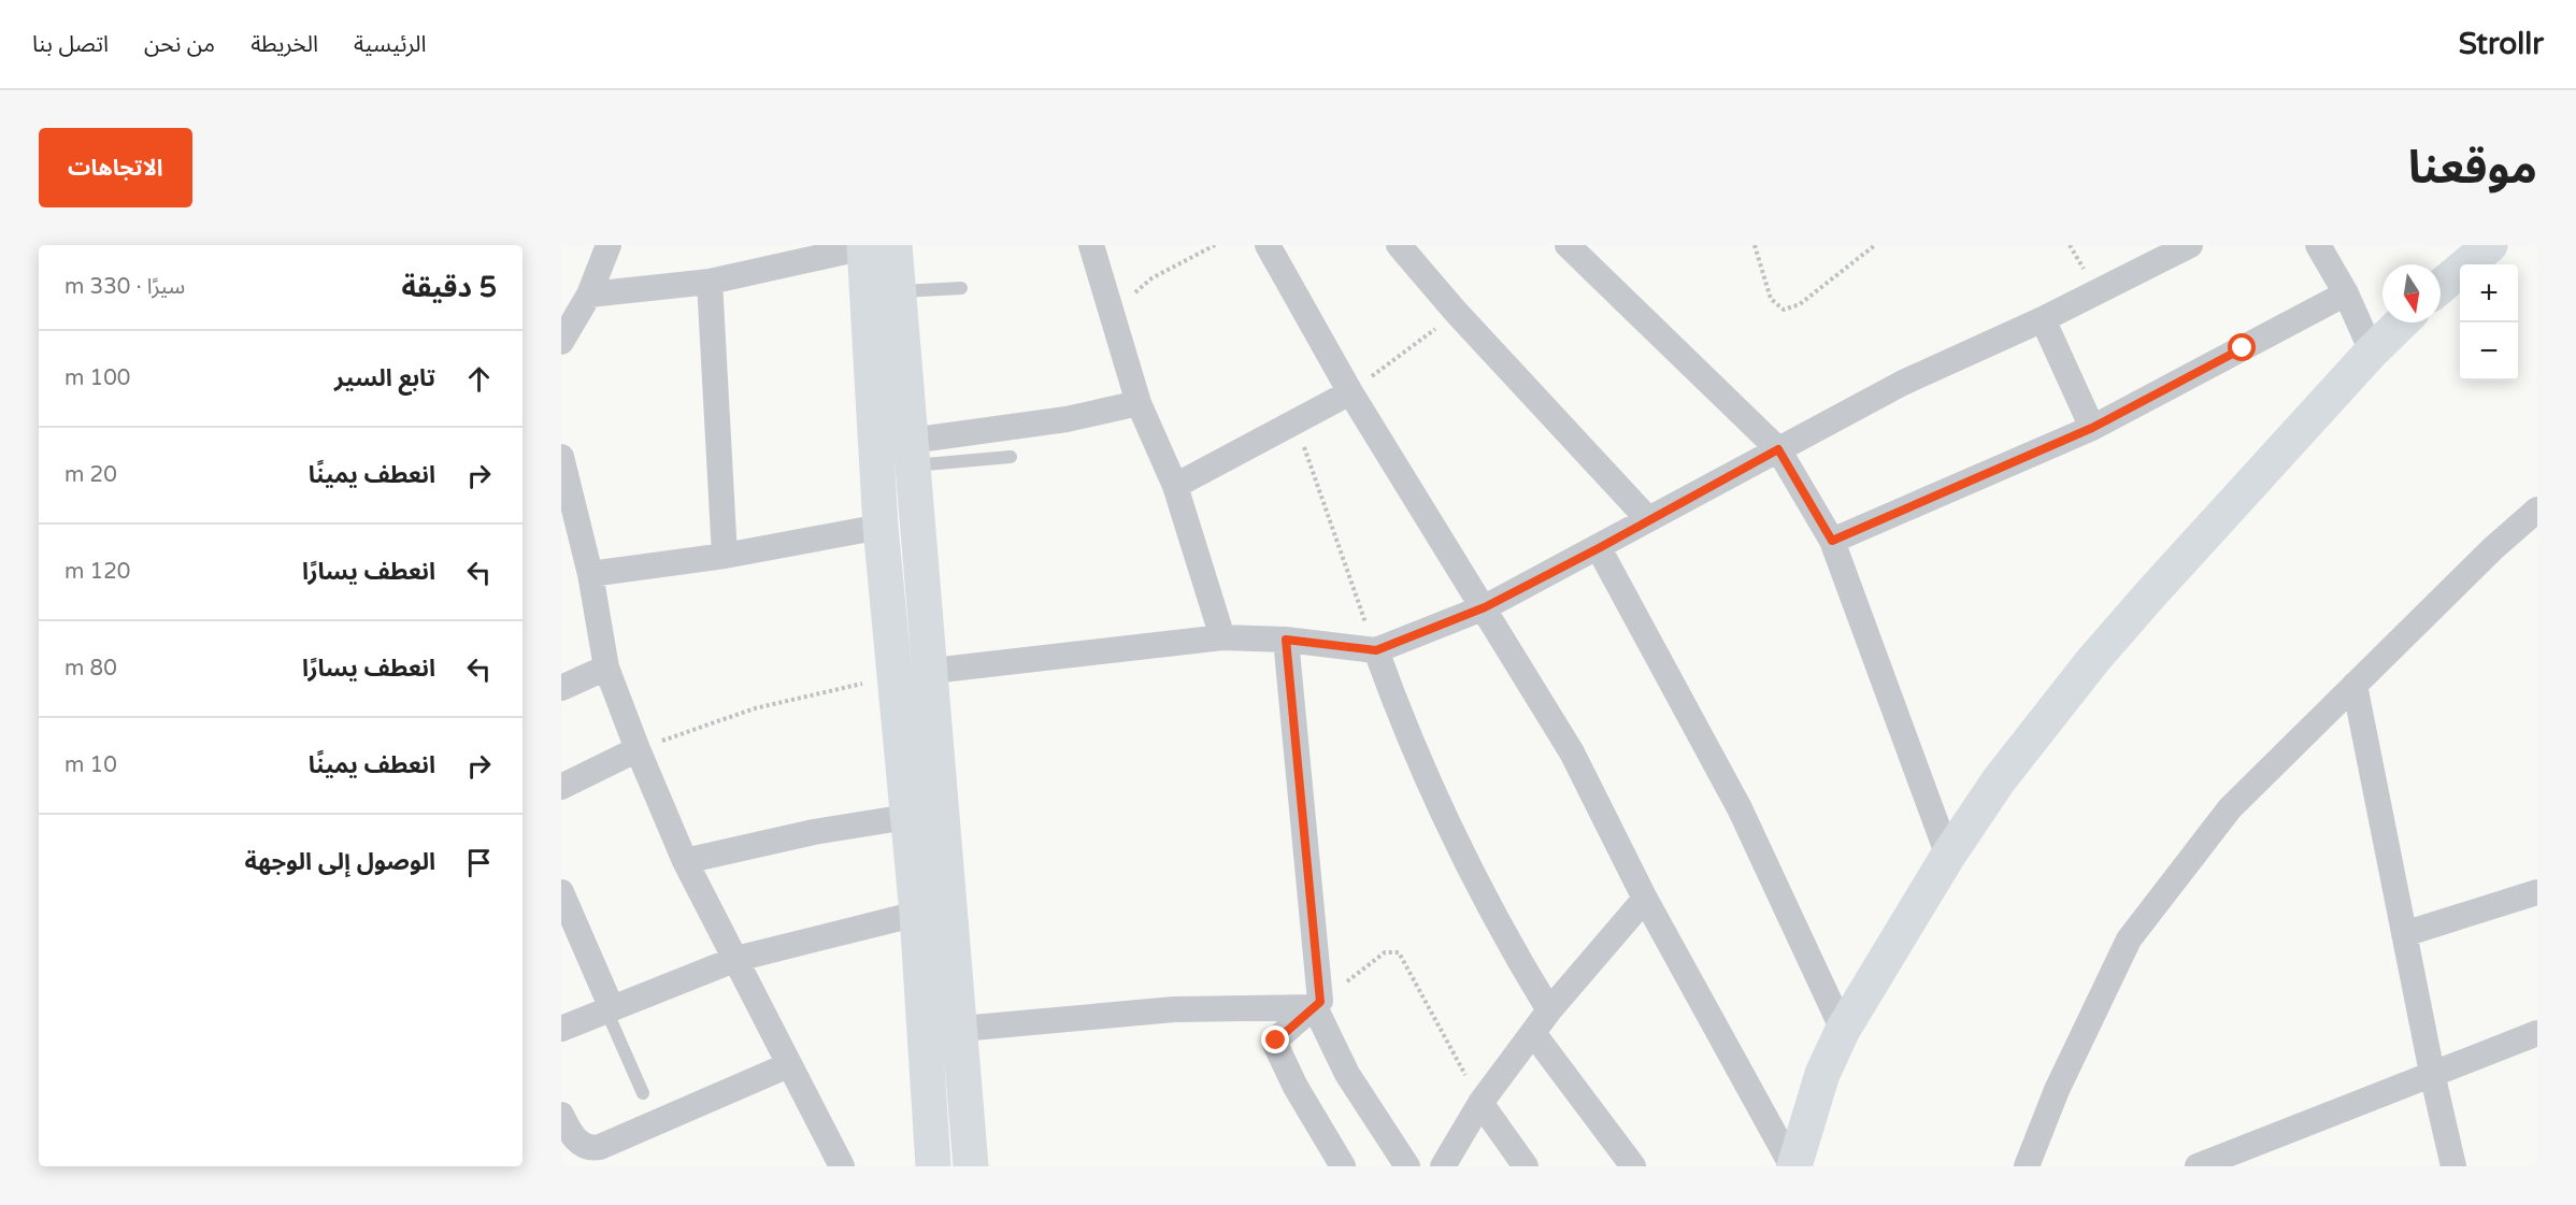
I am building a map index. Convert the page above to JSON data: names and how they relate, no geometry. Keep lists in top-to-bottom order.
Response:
{
  "north": "bottom",
  "page": {
    "header": "Strollr",
    "nav": [
      "الرئيسية",
      "الخريطة",
      "من نحن",
      "اتصل بنا"
    ],
    "title": "موقعنا",
    "buttons": "الاتجاهات",
    "heading": ["5 دقيقة", "سيرًا · 330 m"],
    "map_buttons": ["+", "−"],
    "list": [
      ["تابع السير", "100 m"],
      ["انعطف يمينًا", "20 m"],
      ["انعطف يسارًا", "120 m"],
      ["انعطف يسارًا", "80 m"],
      ["انعطف يمينًا", "10 m"],
      "الوصول إلى الوجهة"
    ]
  }
}
